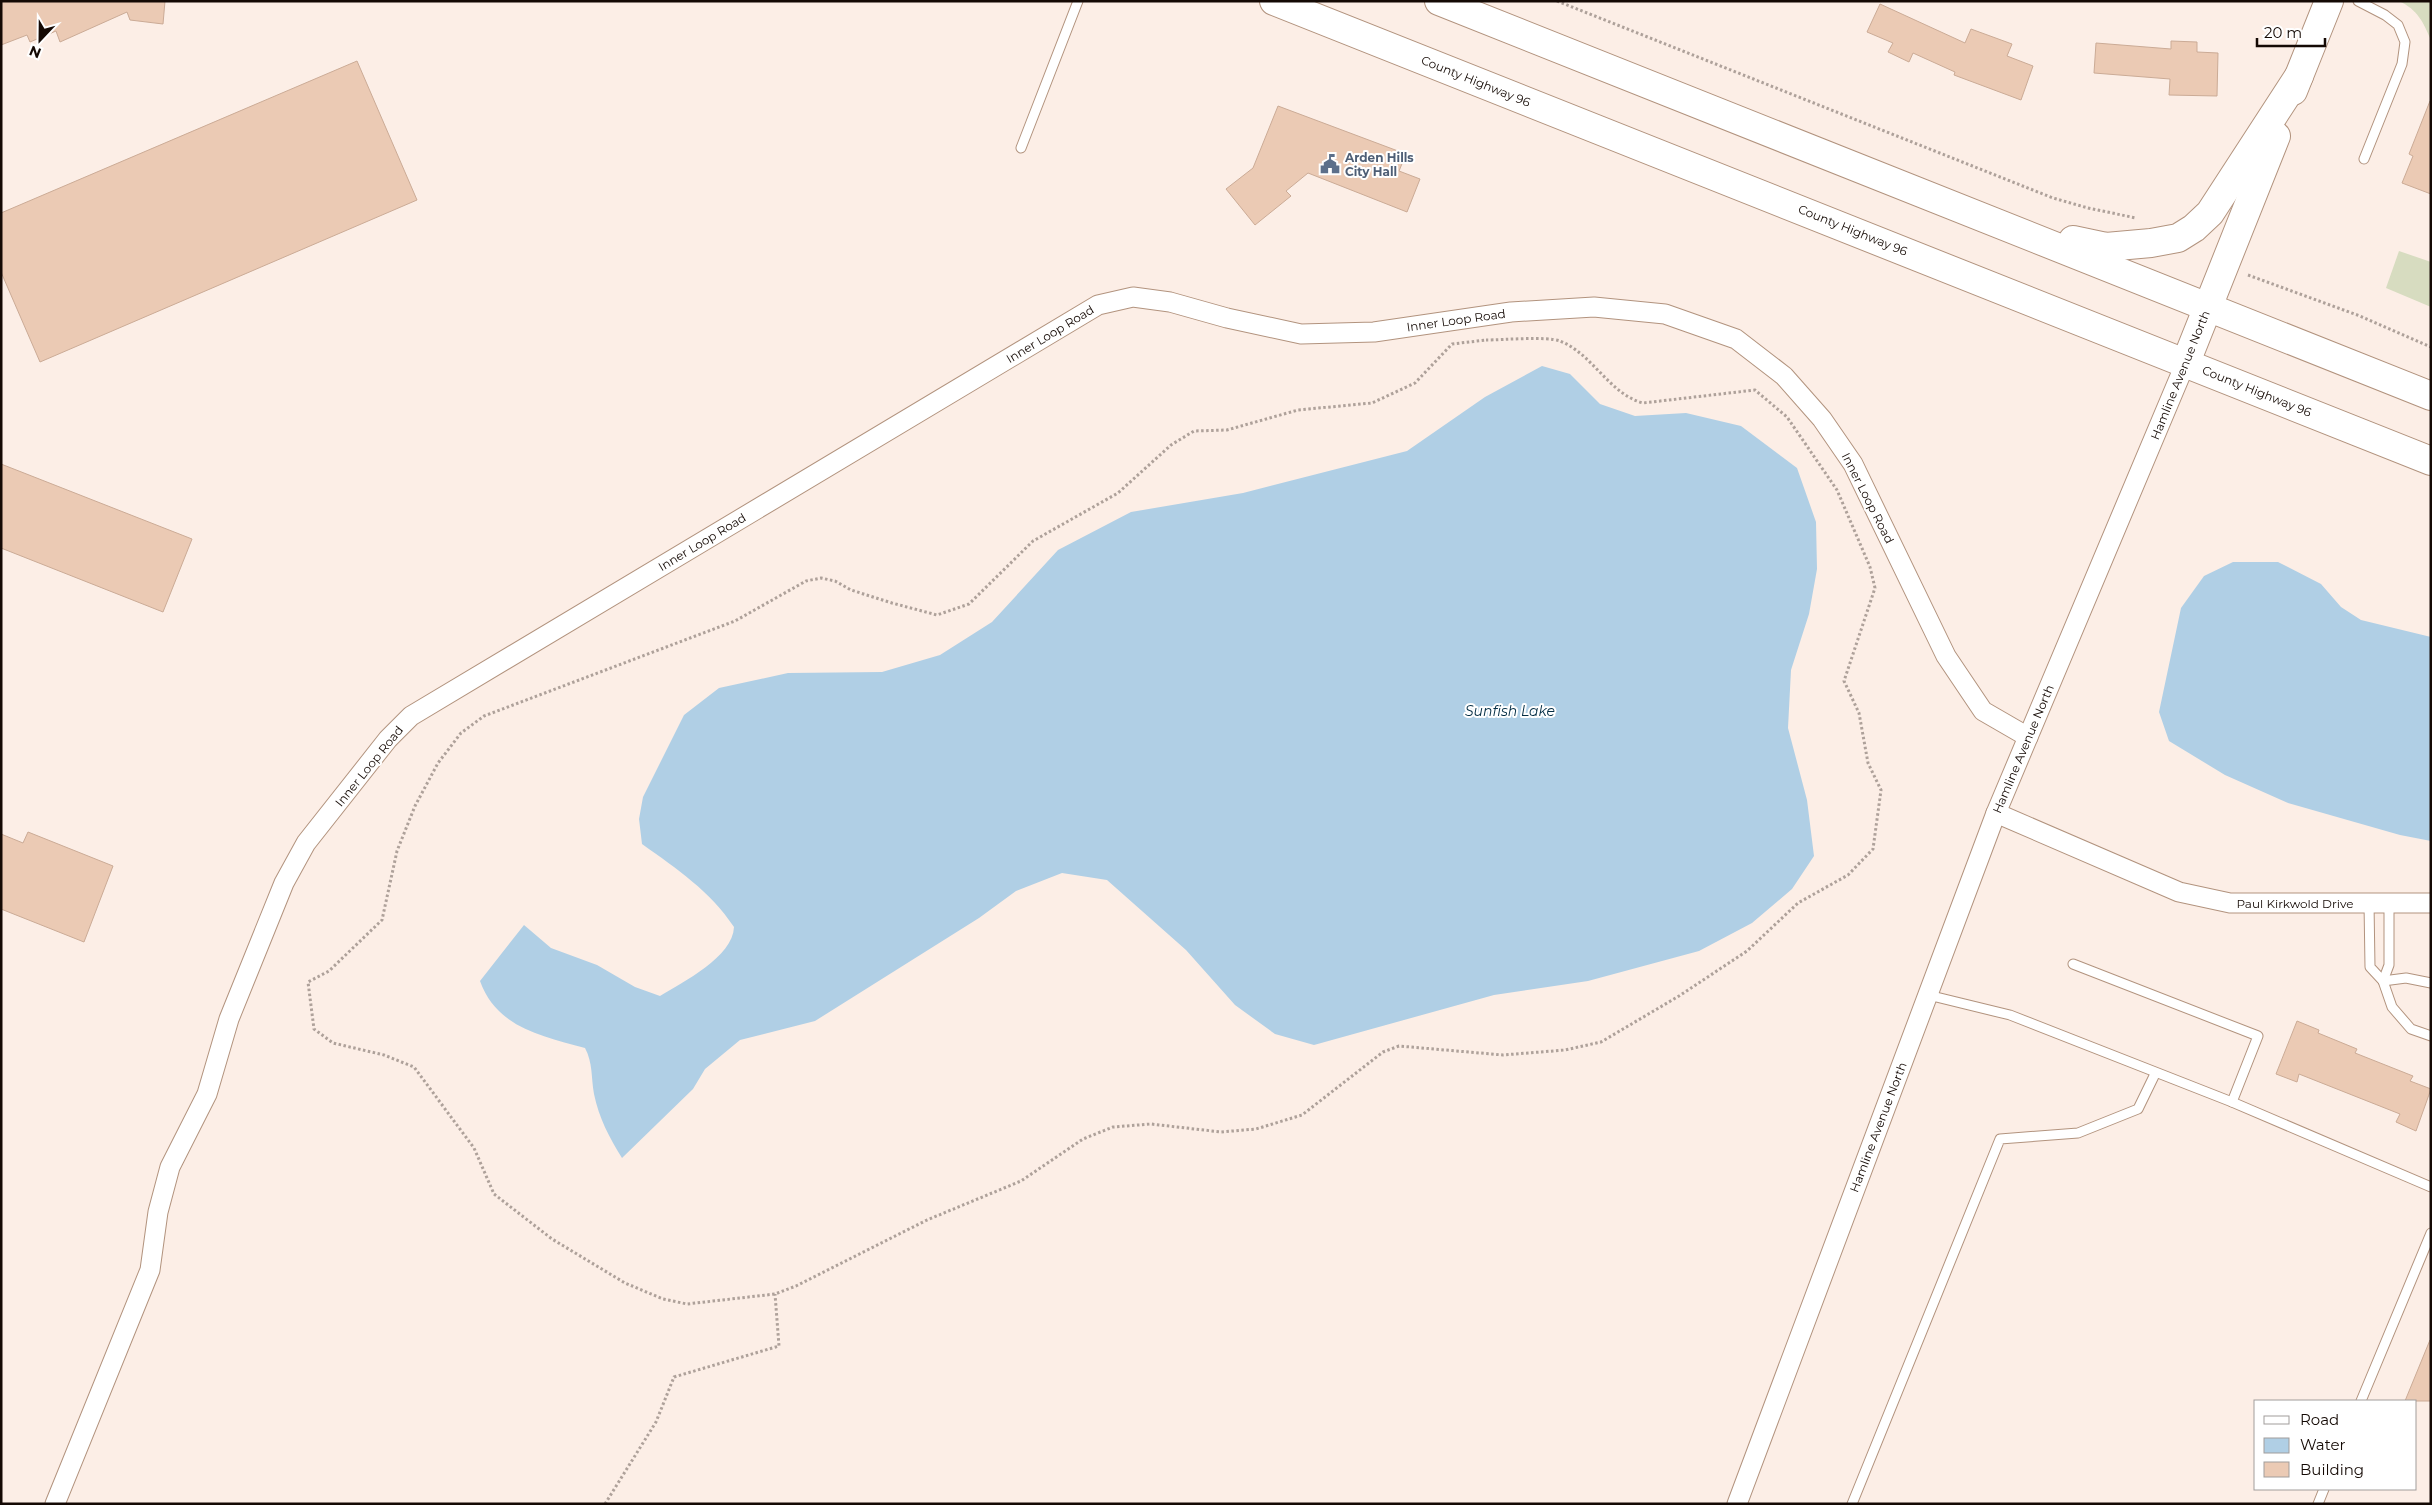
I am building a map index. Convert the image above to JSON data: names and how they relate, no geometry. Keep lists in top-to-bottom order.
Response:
{
  "streets": {
    "main road": ["County Highway 96", "Hamline Avenue North"],
    "street": ["Inner Loop Road", "Paul Kirkwold Drive"]
  },
  "crossings": [
    ["County Highway 96", "Hamline Avenue North"],
    ["Inner Loop Road", "Hamline Avenue North"],
    ["Hamline Avenue North", "Paul Kirkwold Drive"]
  ],
  "water": ["Sunfish Lake"],
  "places": {
    "public building": ["Arden Hills City Hall"]
  },
  "legend": ["Road", "Water", "Building"],
  "scale_bar": "20 m",
  "north": "bottom"
}
